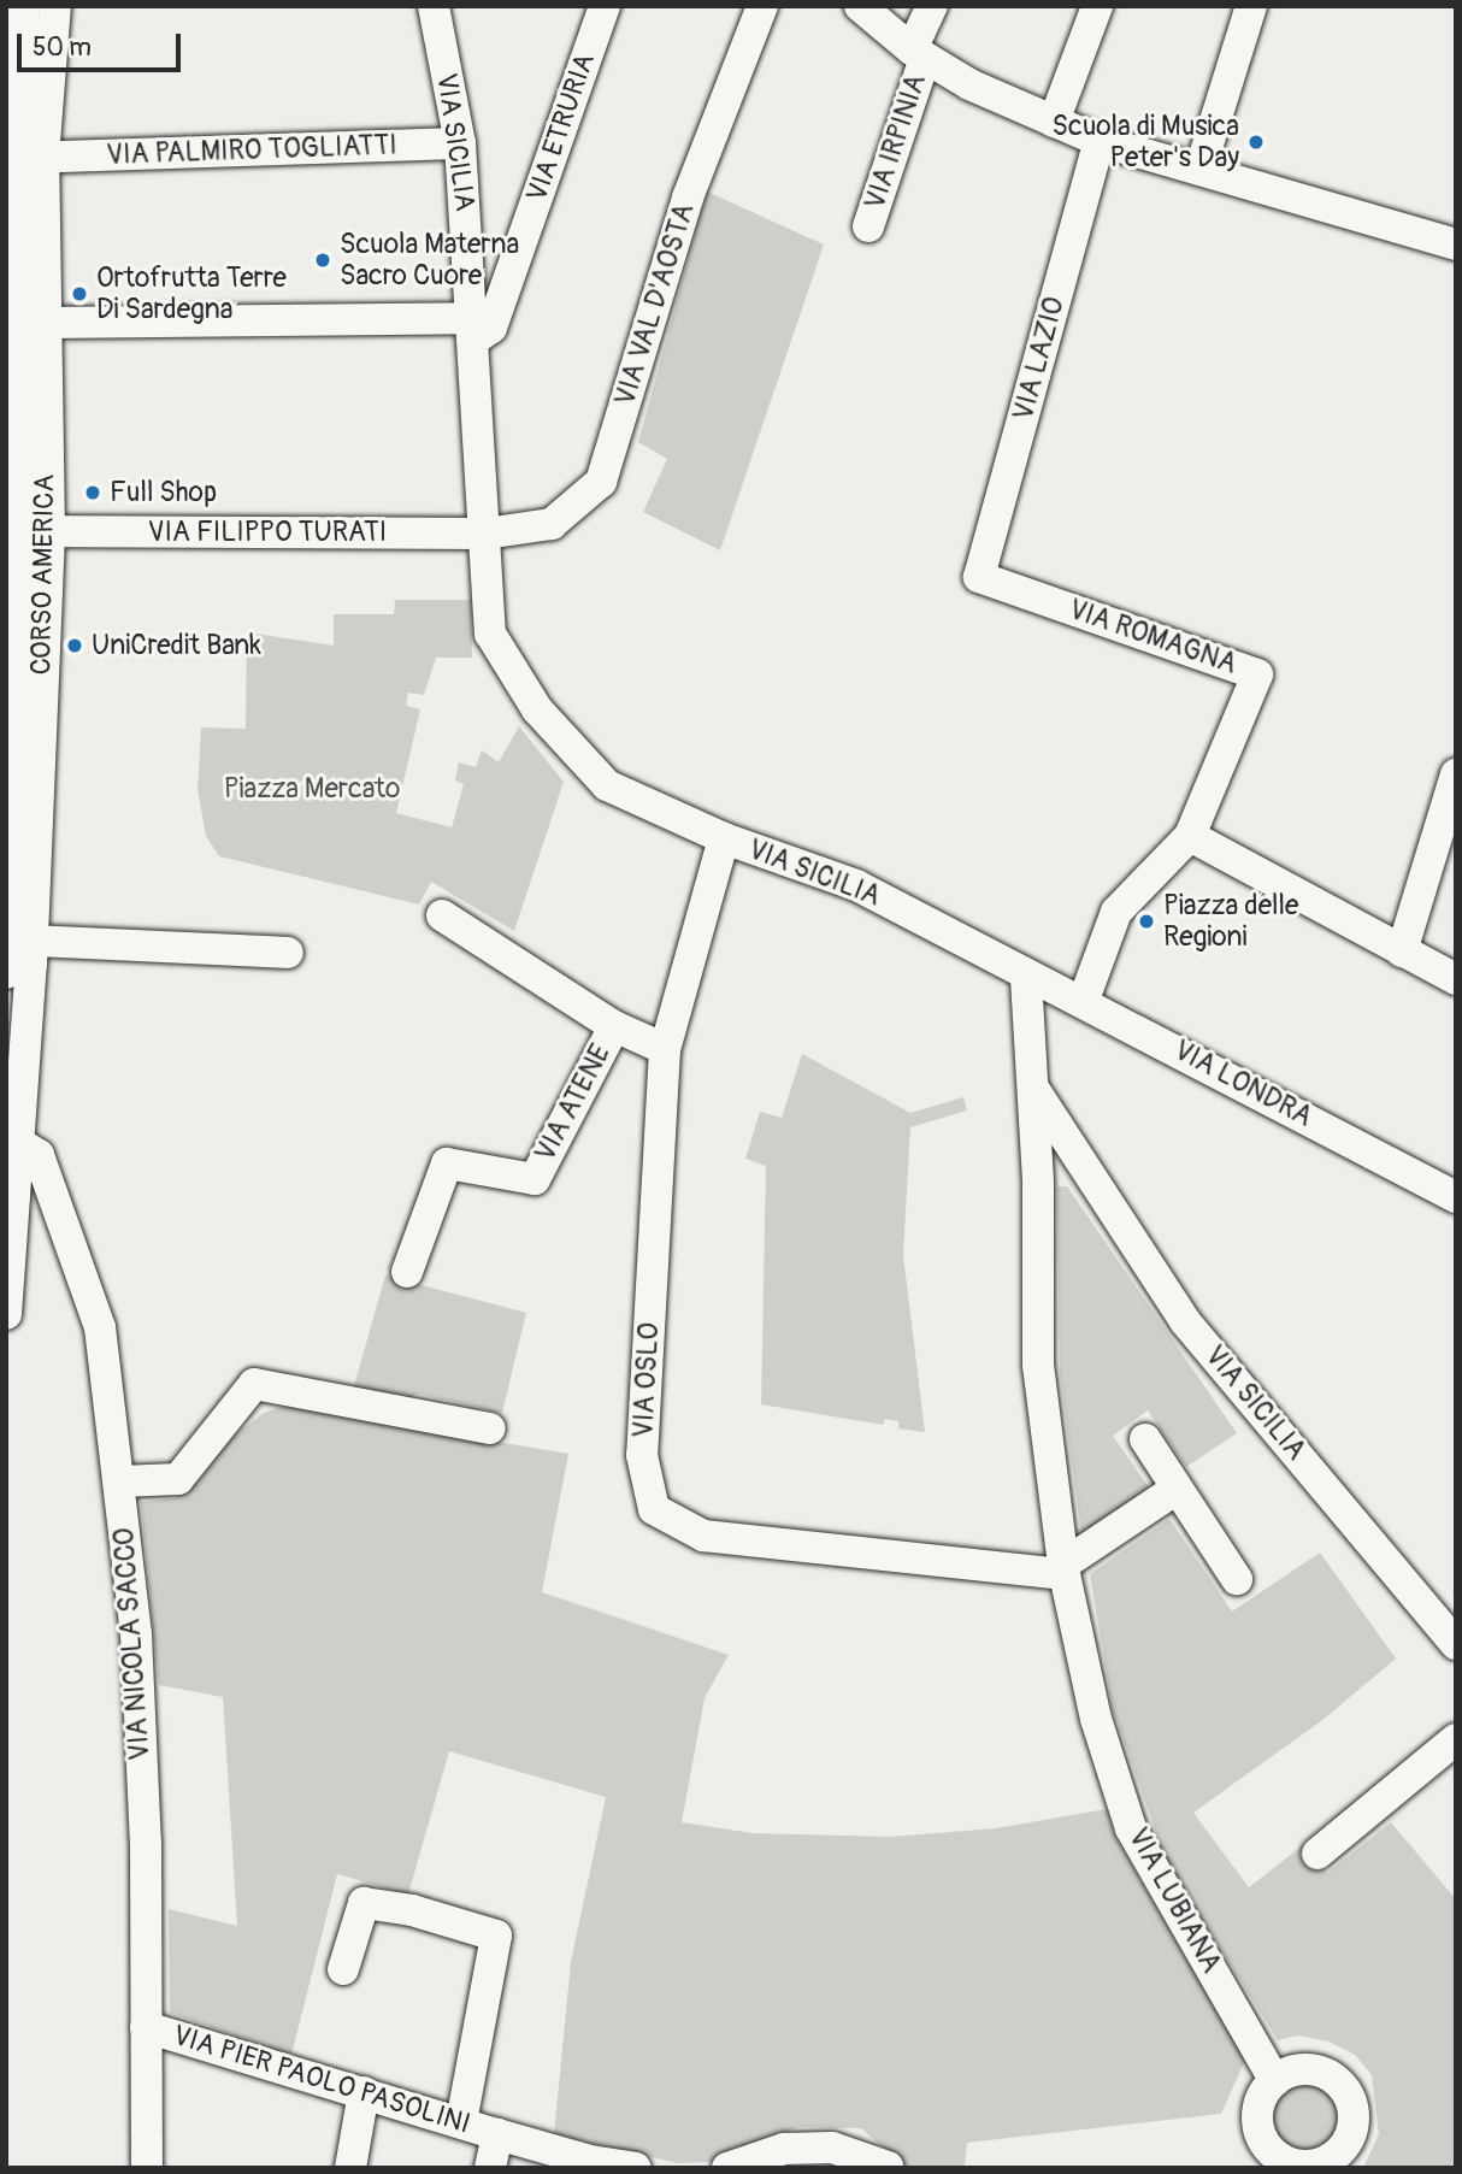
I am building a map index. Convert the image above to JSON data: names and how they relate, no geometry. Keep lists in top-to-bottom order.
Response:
{
  "streets": {
    "street": [
      "VIA ETRURIA",
      "VIA SICILIA",
      "VIA IRPINIA",
      "VIA PALMIRO TOGLIATTI",
      "VIA VAL D'AOSTA",
      "VIA LAZIO",
      "VIA FILIPPO TURATI",
      "CORSO AMERICA",
      "VIA ROMAGNA",
      "VIA LONDRA",
      "VIA ATENE",
      "VIA OSLO",
      "VIA NICOLA SACCO",
      "VIA LUBIANA",
      "VIA PIER PAOLO PASOLINI"
    ]
  },
  "crossings": [
    ["VIA ETRURIA", "VIA SICILIA"],
    ["VIA SICILIA", "VIA PALMIRO TOGLIATTI"],
    ["VIA SICILIA", "VIA VAL D'AOSTA"],
    ["VIA SICILIA", "VIA FILIPPO TURATI"],
    ["VIA SICILIA", "VIA LONDRA"],
    ["VIA SICILIA", "VIA OSLO"],
    ["VIA SICILIA", "VIA LUBIANA"],
    ["VIA PALMIRO TOGLIATTI", "CORSO AMERICA"],
    ["VIA VAL D'AOSTA", "VIA FILIPPO TURATI"],
    ["VIA LAZIO", "VIA ROMAGNA"],
    ["VIA FILIPPO TURATI", "CORSO AMERICA"],
    ["CORSO AMERICA", "VIA NICOLA SACCO"],
    ["VIA OSLO", "VIA LUBIANA"],
    ["VIA NICOLA SACCO", "VIA PIER PAOLO PASOLINI"]
  ],
  "parks": ["Piazza Mercato"],
  "places": [
    "Scuola di Musica Peter's Day",
    "Scuola Materna Sacro Cuore",
    "Ortofrutta Terre Di Sardegna",
    "Full Shop",
    "UniCredit Bank",
    "Piazza delle Regioni"
  ],
  "scale_bar": "50 m"
}
